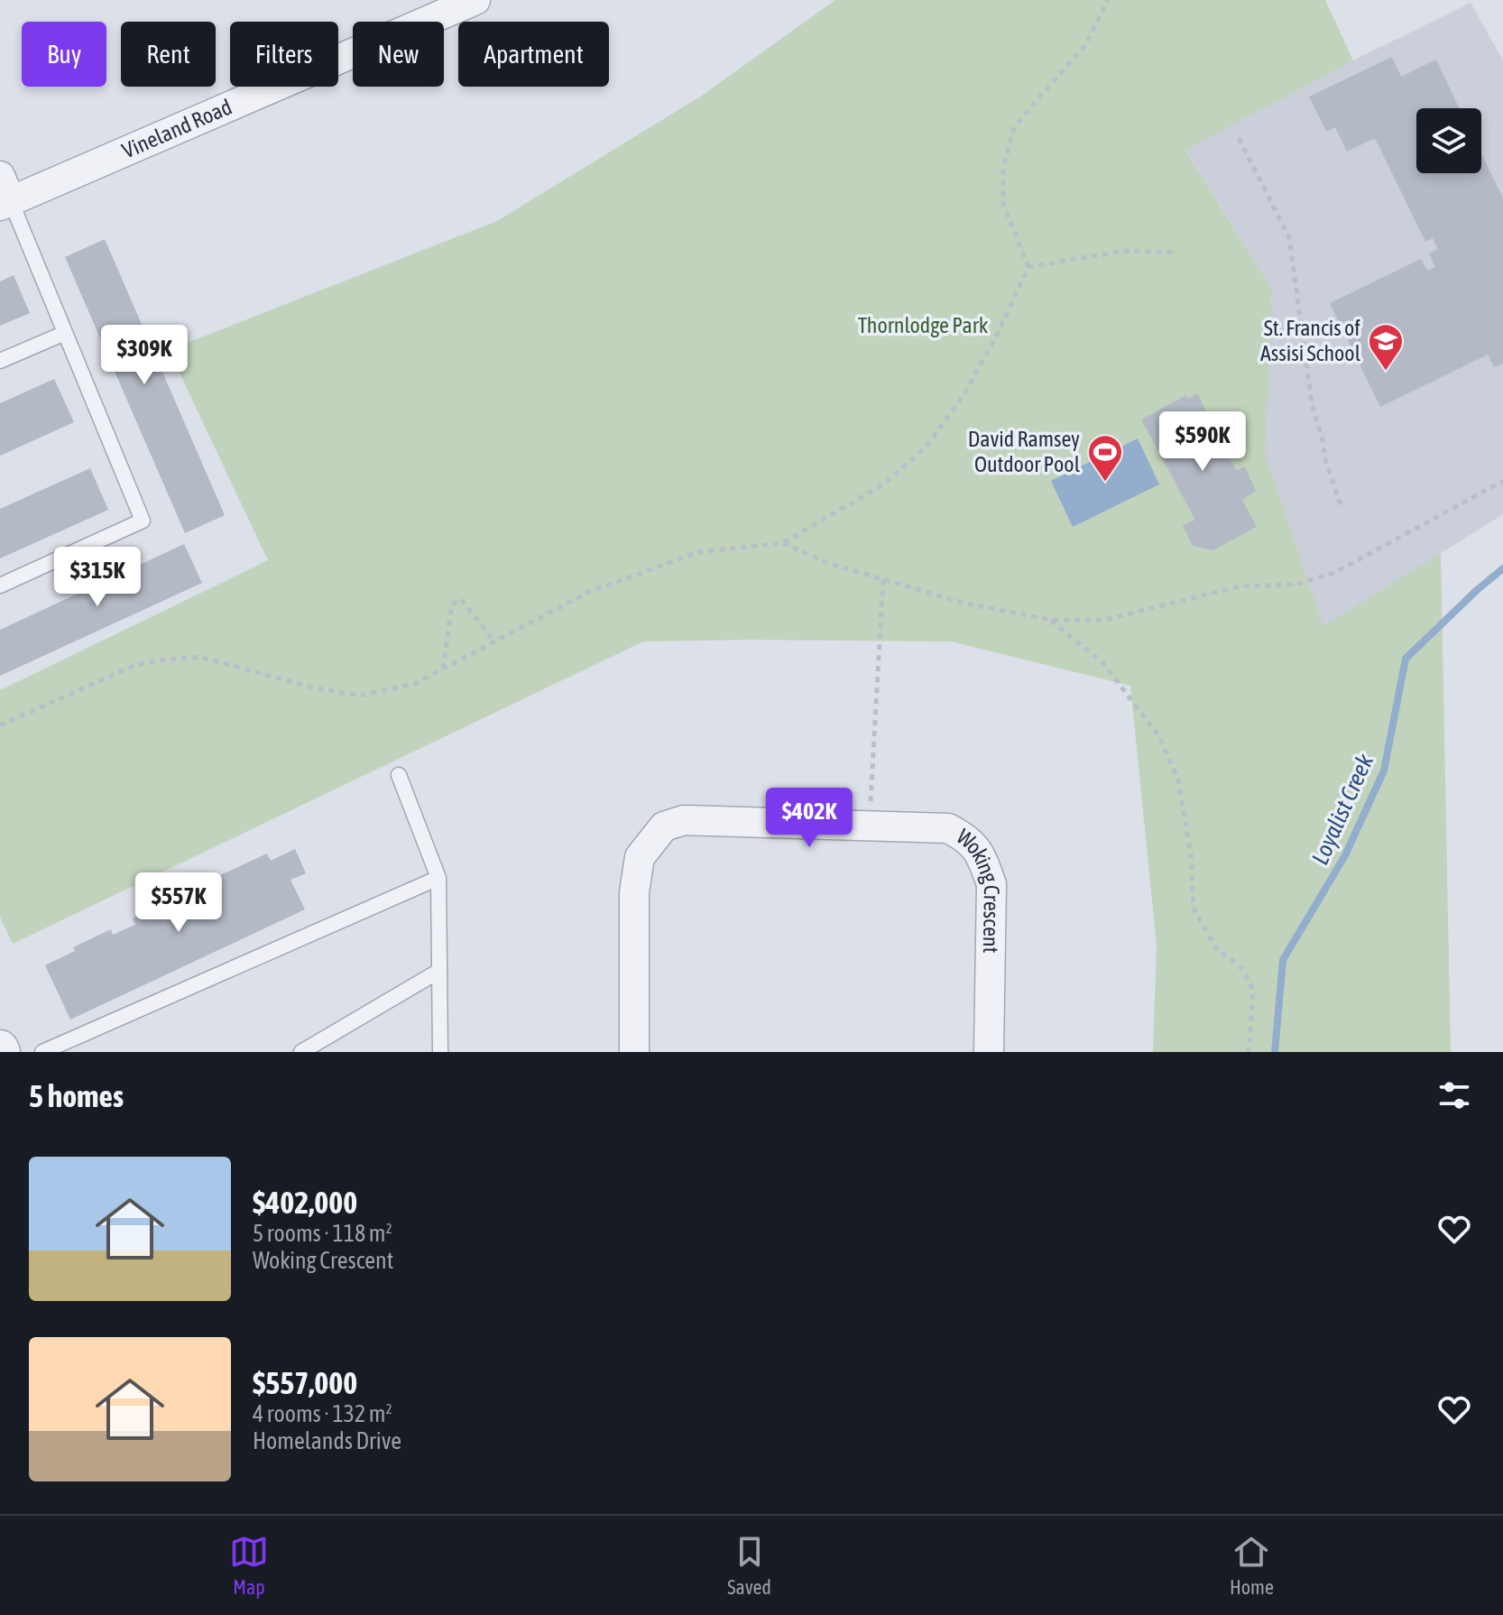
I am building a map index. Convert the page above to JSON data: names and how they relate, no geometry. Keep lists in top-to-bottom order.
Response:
{
  "streets": {
    "street": ["Vineland Road", "Woking Crescent"]
  },
  "water": ["Loyalist Creek"],
  "parks": ["Thornlodge Park"],
  "places": {
    "school or university": ["St. Francis of Assisi School"],
    "sports": ["David Ramsey Outdoor Pool"]
  },
  "page": {
    "chip": [
      "Buy",
      "Rent",
      "Filters",
      "New",
      "Apartment"
    ],
    "price": [
      "$309K",
      "$590K",
      "$315K",
      "$402K",
      "$557K"
    ],
    "heading": "5 homes",
    "list": [
      {
        "name": "$402,000",
        "note": "5 rooms · 118 m² · Woking Crescent"
      },
      {
        "name": "$557,000",
        "note": "4 rooms · 132 m² · Homelands Drive"
      }
    ],
    "tabs": ["Map", "Saved", "Home"]
  }
}
